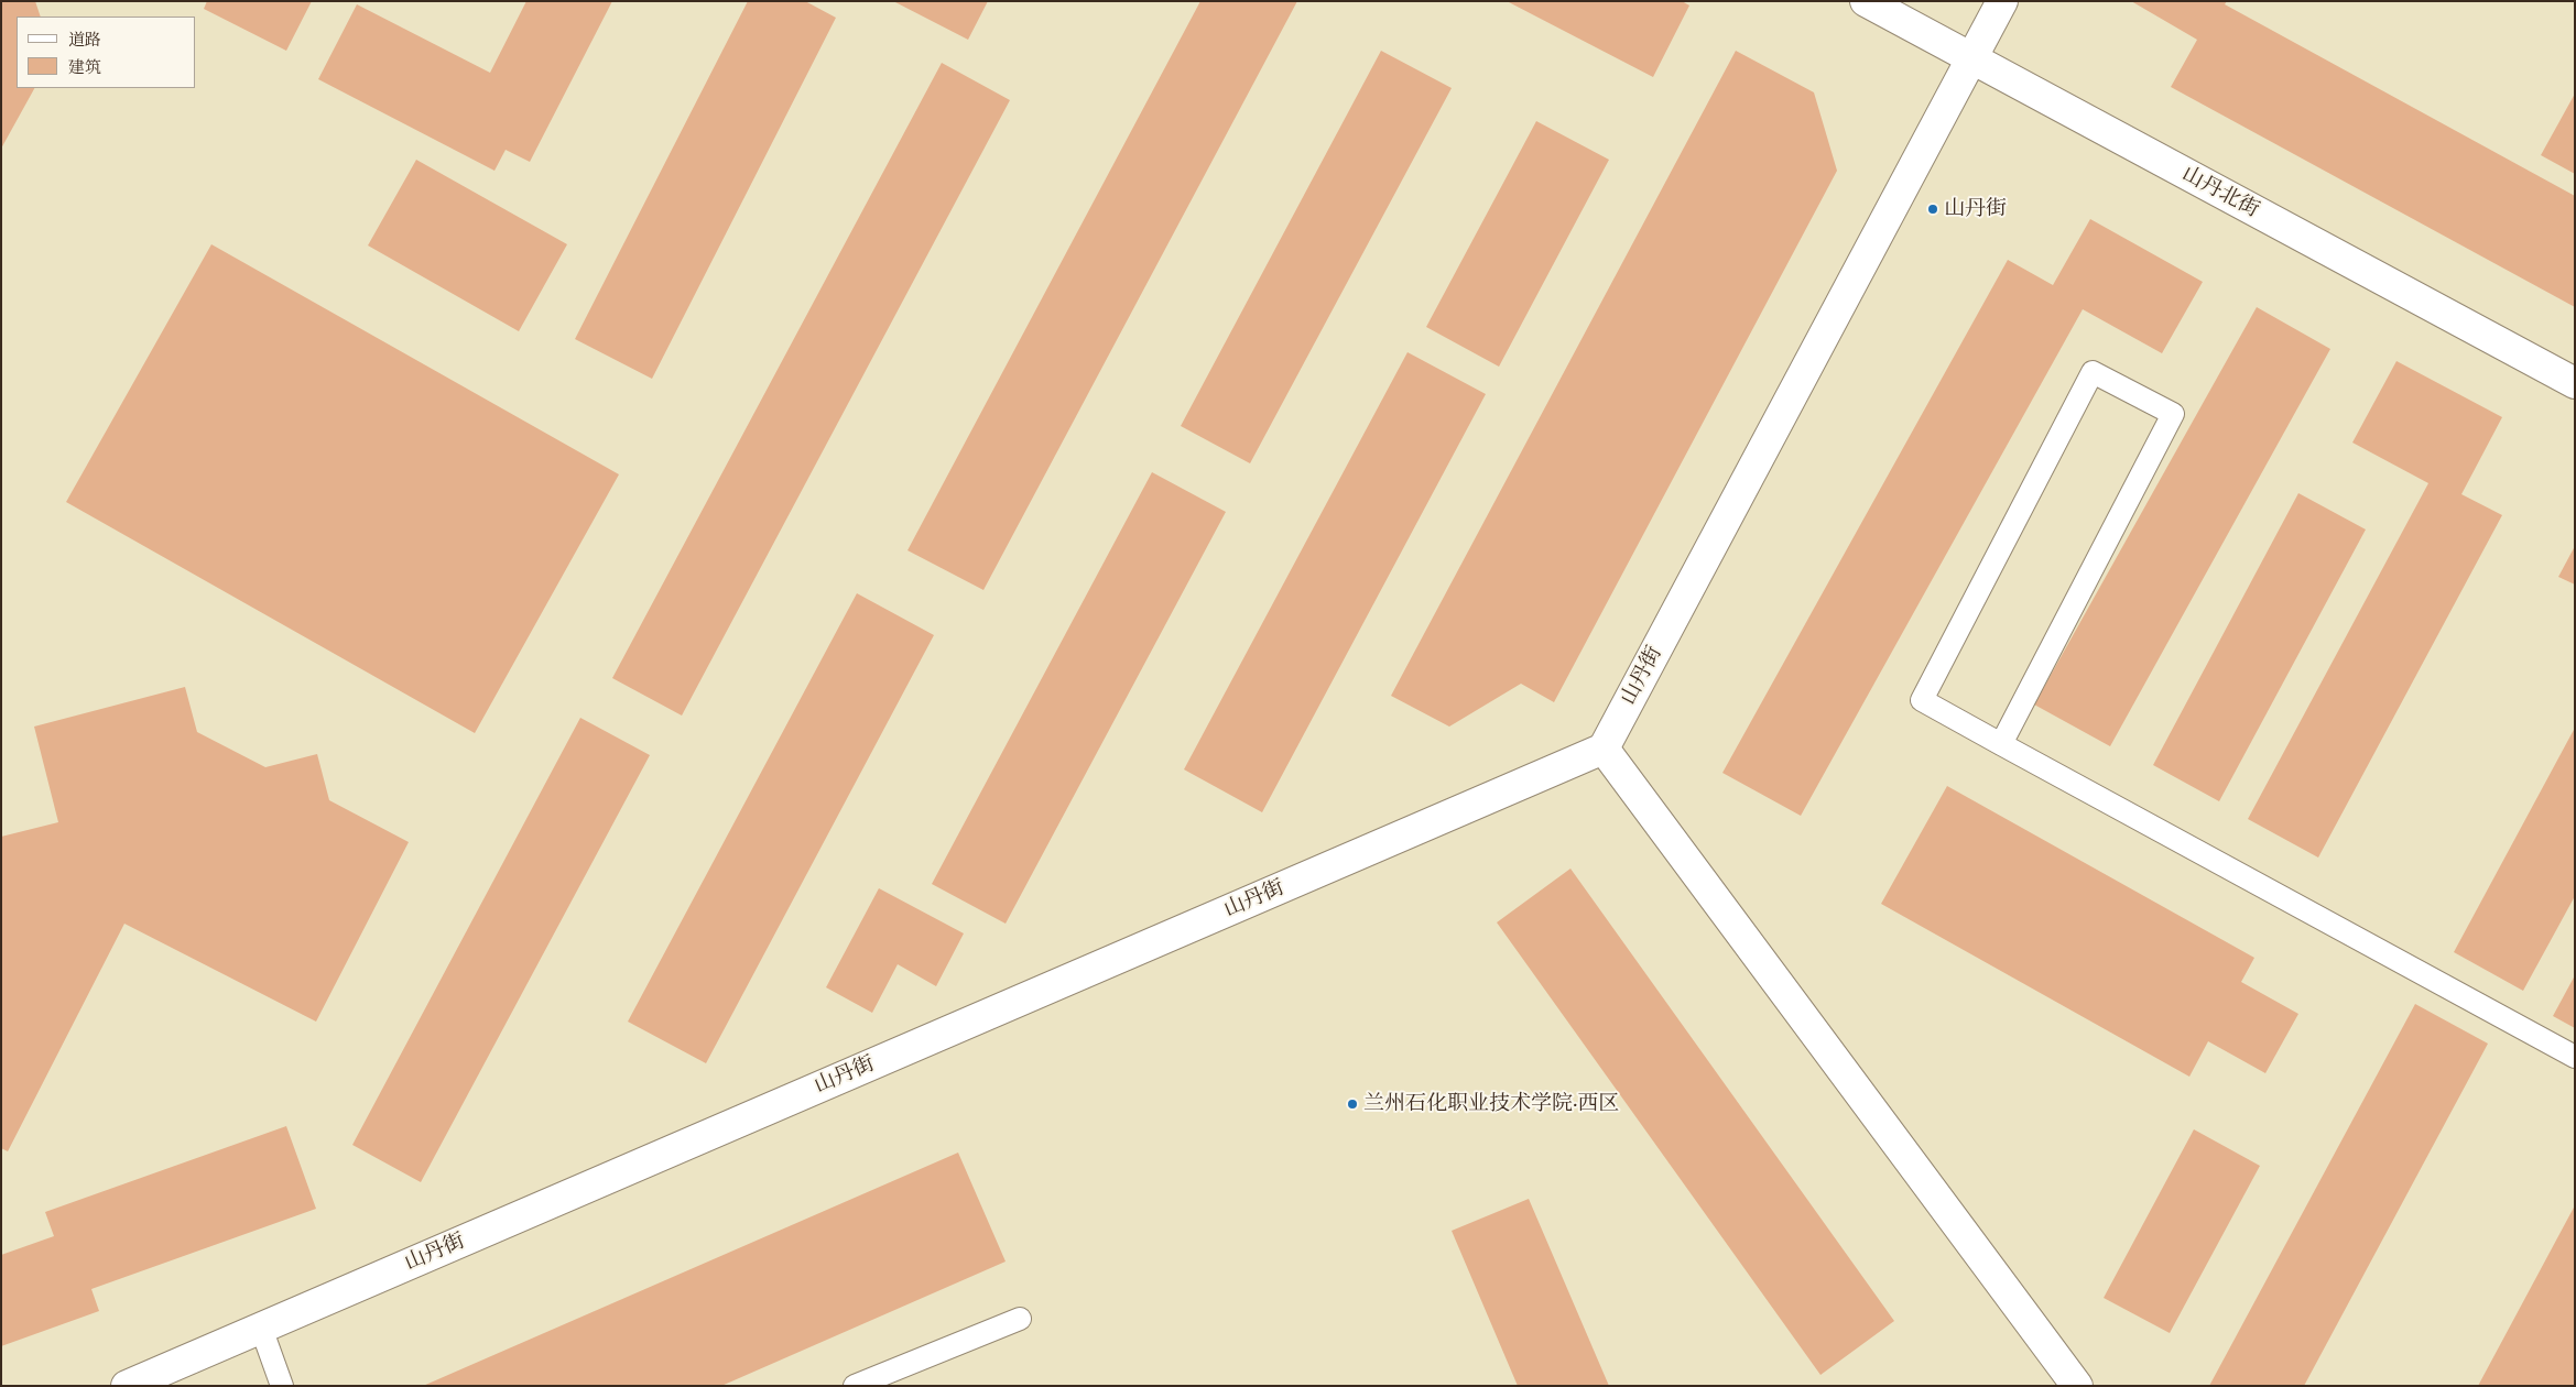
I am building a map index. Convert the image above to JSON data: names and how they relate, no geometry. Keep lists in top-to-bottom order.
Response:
{
  "streets": {
    "street": ["山丹北街", "山丹街"]
  },
  "crossings": [
    ["山丹北街", "山丹街"]
  ],
  "places": ["山丹街", "兰州石化职业技术学院·西区"],
  "legend": ["道路", "建筑"]
}
